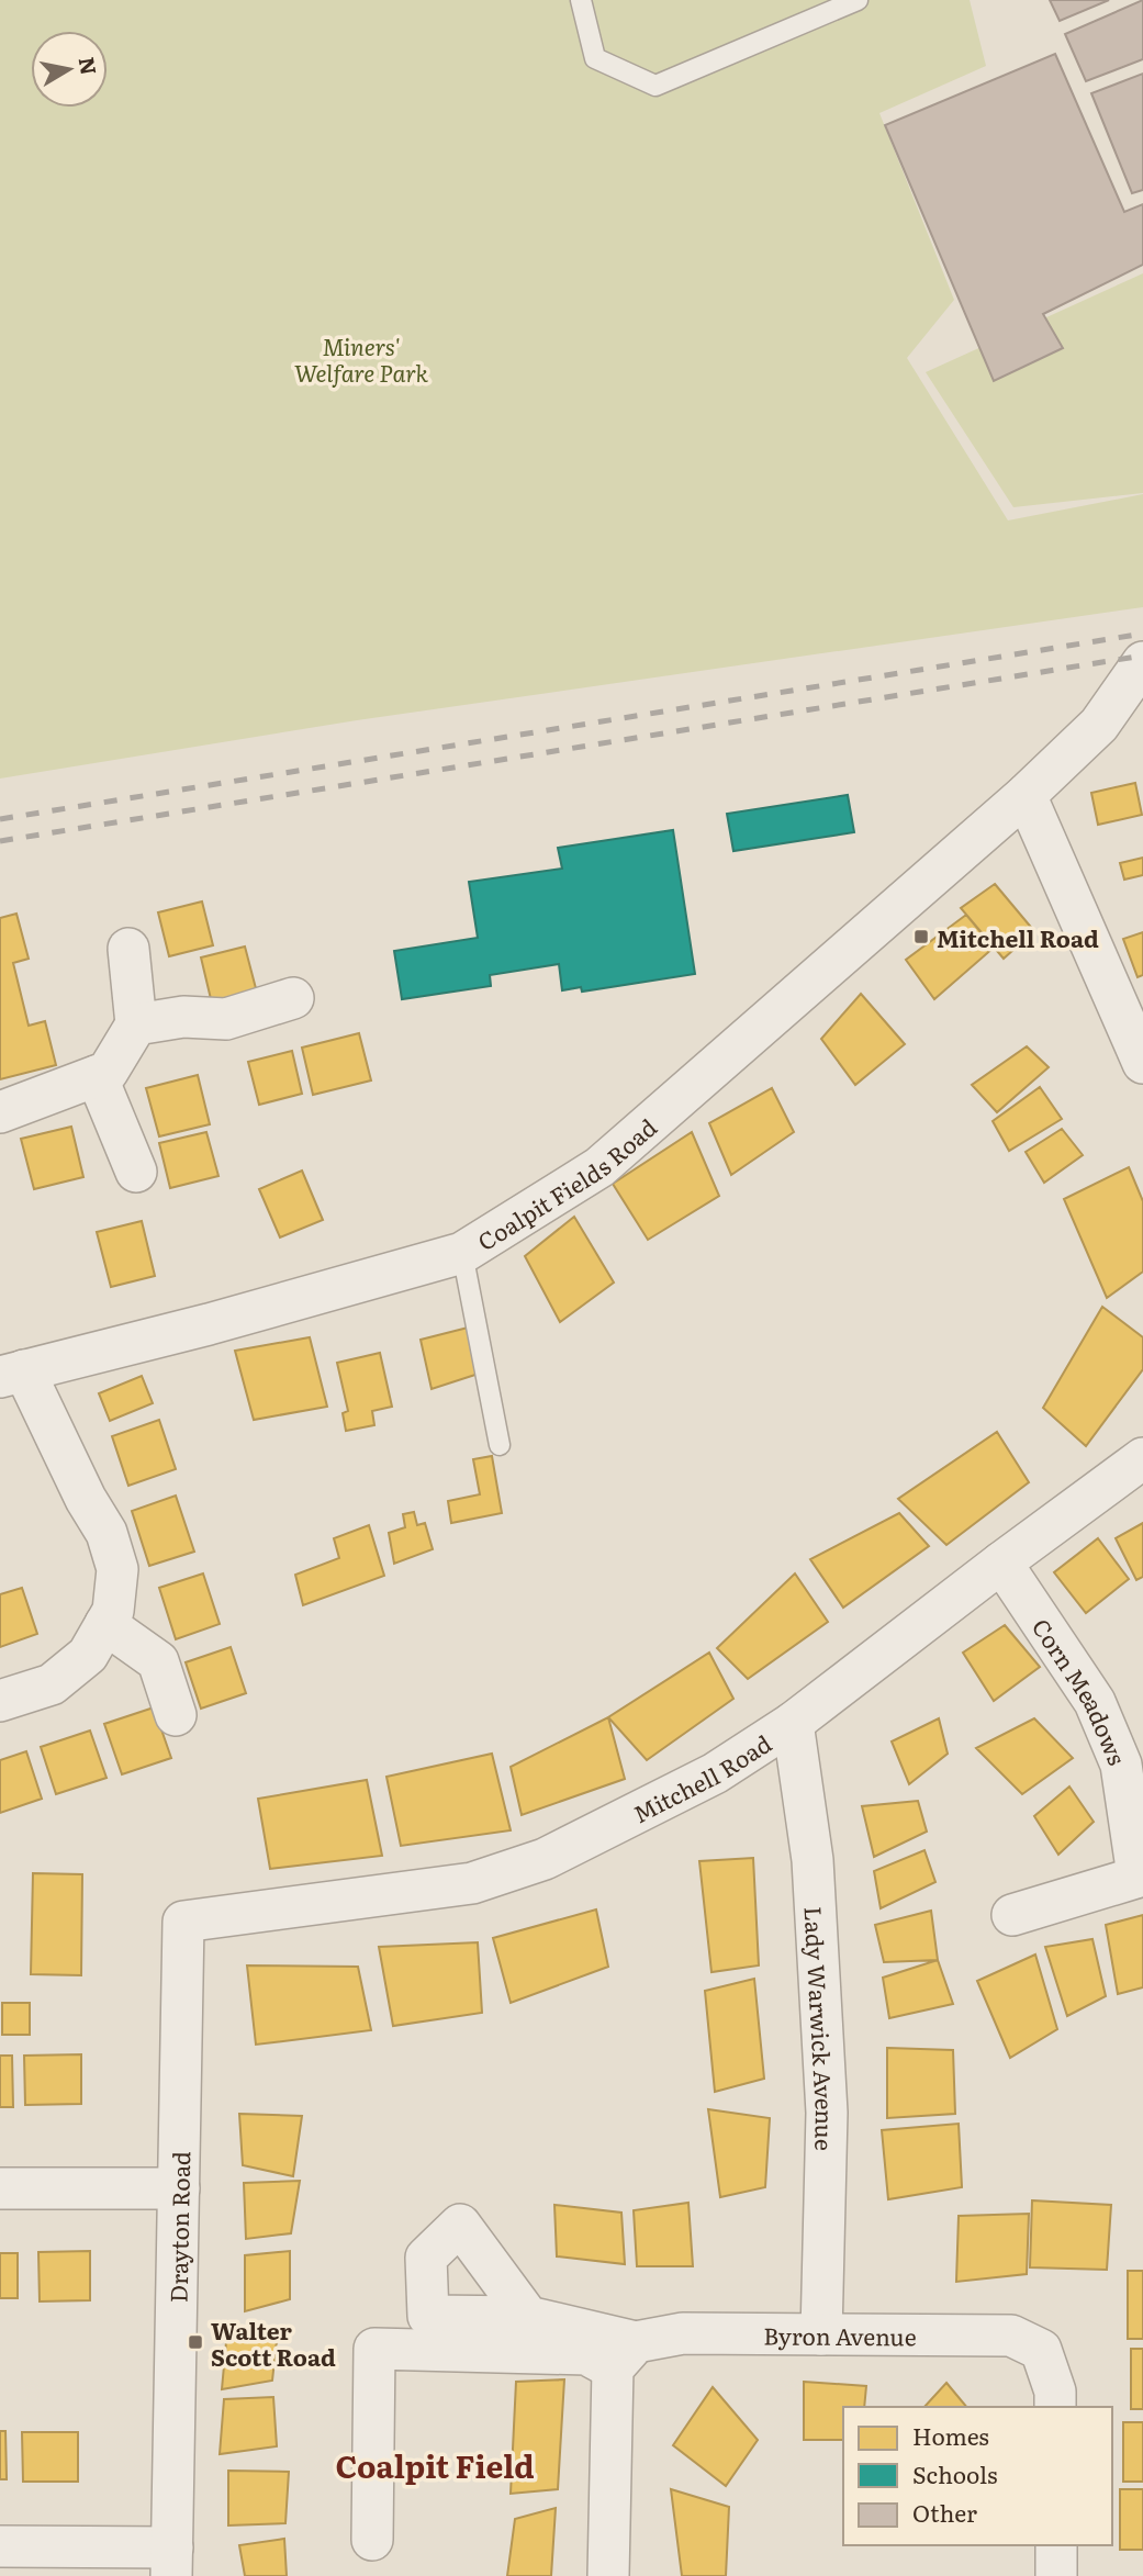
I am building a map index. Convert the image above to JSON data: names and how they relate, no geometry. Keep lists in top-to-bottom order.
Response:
{
  "streets": {
    "street": [
      "Coalpit Fields Road",
      "Corn Meadows",
      "Mitchell Road",
      "Lady Warwick Avenue",
      "Drayton Road",
      "Byron Avenue"
    ]
  },
  "crossings": [
    ["Corn Meadows", "Mitchell Road"],
    ["Mitchell Road", "Lady Warwick Avenue"],
    ["Mitchell Road", "Drayton Road"],
    ["Lady Warwick Avenue", "Byron Avenue"]
  ],
  "districts": ["Coalpit Field"],
  "parks": ["Miners' Welfare Park"],
  "places": {
    "transit": ["Mitchell Road", "Walter Scott Road"]
  },
  "legend": ["Homes", "Schools", "Other"],
  "north": "right"
}
